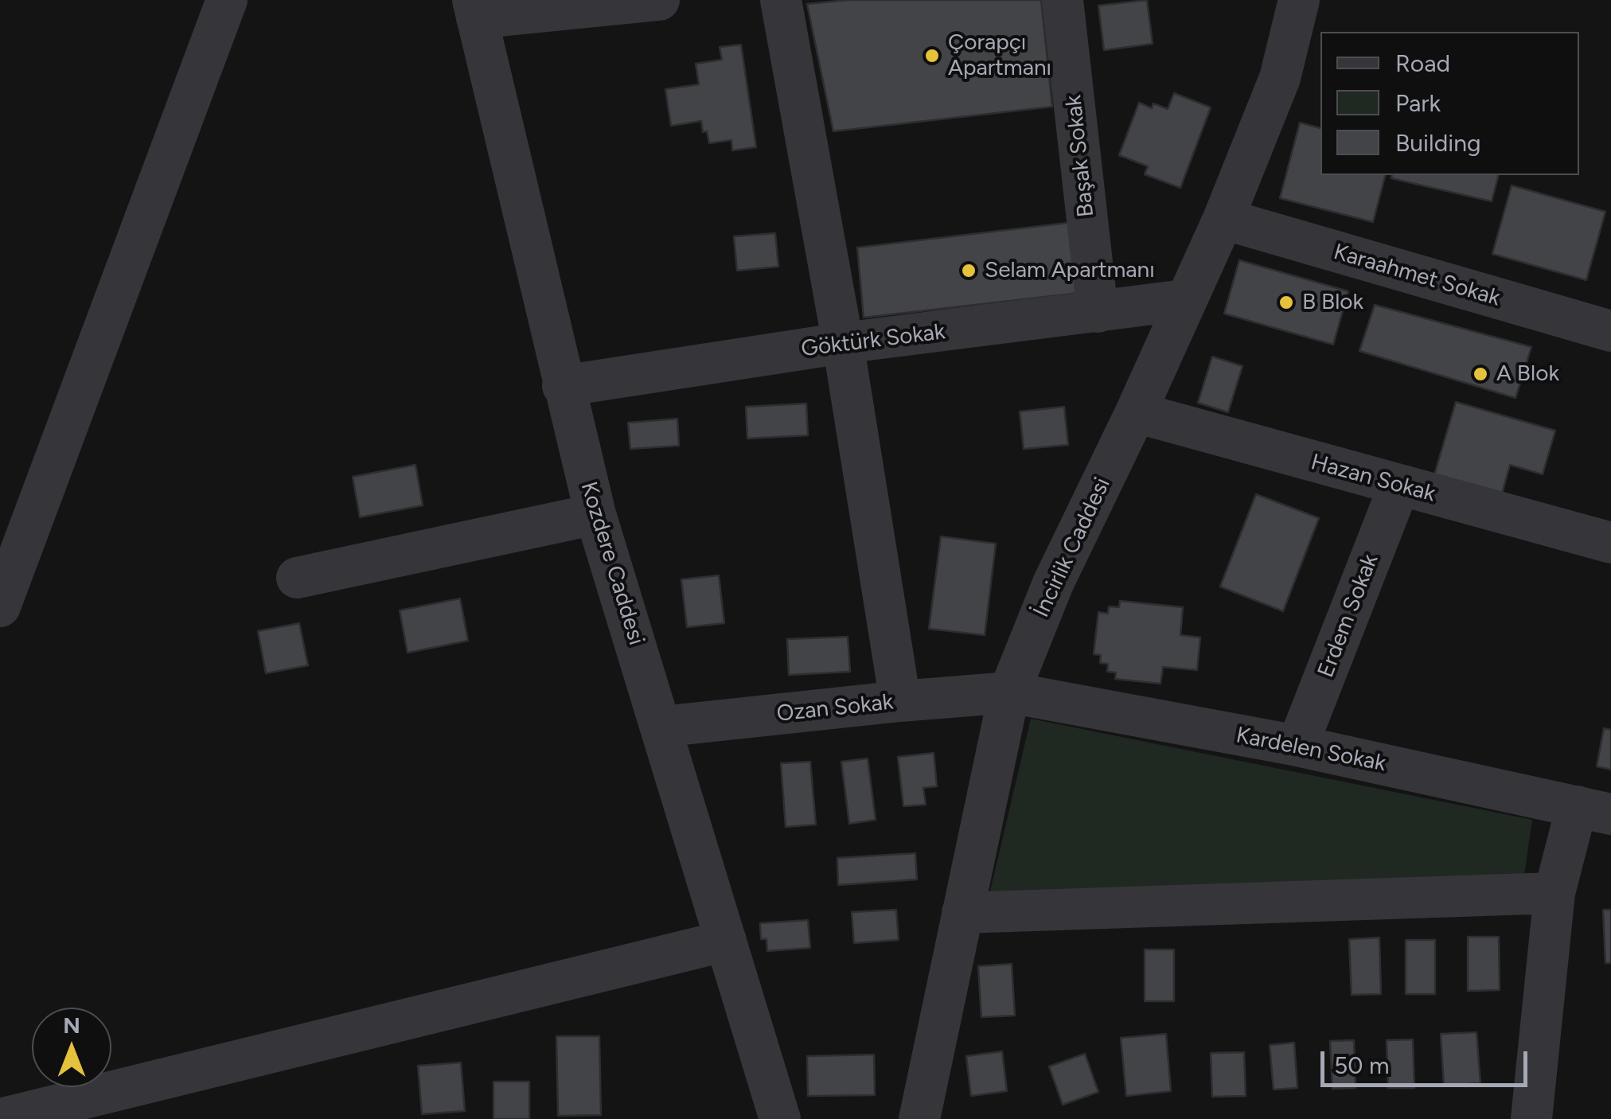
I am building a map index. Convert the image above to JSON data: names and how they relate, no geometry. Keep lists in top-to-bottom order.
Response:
{
  "streets": {
    "street": [
      "Başak Sokak",
      "Karaahmet Sokak",
      "Göktürk Sokak",
      "Hazan Sokak",
      "İncirlik Caddesi",
      "Kozdere Caddesi",
      "Erdem Sokak",
      "Ozan Sokak",
      "Kardelen Sokak"
    ]
  },
  "crossings": [
    ["Başak Sokak", "Göktürk Sokak"],
    ["Karaahmet Sokak", "İncirlik Caddesi"],
    ["Göktürk Sokak", "İncirlik Caddesi"],
    ["Göktürk Sokak", "Kozdere Caddesi"],
    ["Hazan Sokak", "İncirlik Caddesi"],
    ["Hazan Sokak", "Erdem Sokak"],
    ["İncirlik Caddesi", "Ozan Sokak"],
    ["İncirlik Caddesi", "Kardelen Sokak"],
    ["Kozdere Caddesi", "Ozan Sokak"],
    ["Erdem Sokak", "Kardelen Sokak"],
    ["Ozan Sokak", "Kardelen Sokak"]
  ],
  "places": [
    "Çorapçı Apartmanı",
    "Selam Apartmanı",
    "B Blok",
    "A Blok"
  ],
  "legend": ["Road", "Park", "Building"],
  "scale_bar": "50 m",
  "north": "top"
}
